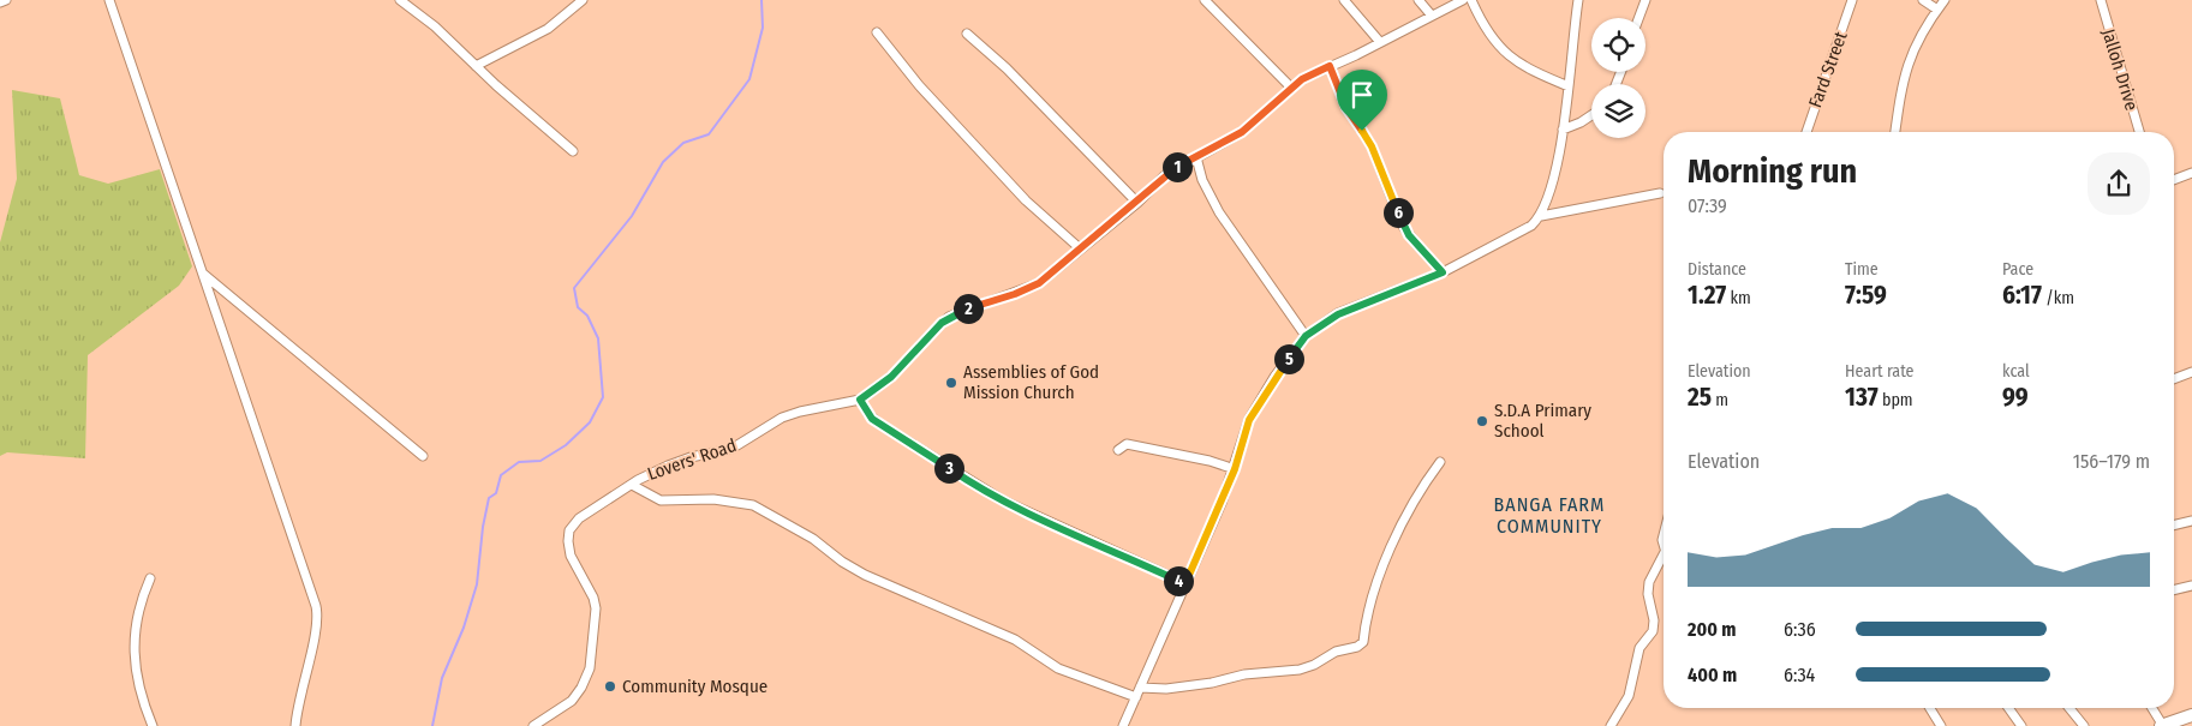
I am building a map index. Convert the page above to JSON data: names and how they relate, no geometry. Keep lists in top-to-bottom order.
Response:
{
  "streets": {
    "street": ["Fard Street", "Jalloh Drive", "Lovers' Road"]
  },
  "districts": ["BANGA FARM COMMUNITY"],
  "places": ["Assemblies of God Mission Church", "S.D.A Primary School", "Community Mosque"],
  "page": {
    "heading": ["Morning run", "07:39"],
    "pins": [
      "1",
      "6",
      "2",
      "5",
      "3",
      "4"
    ],
    "stats": [
      ["Distance", "1.27 km"],
      ["Time", "7:59"],
      ["Pace", "6:17 /km"],
      ["Elevation", "25 m"],
      ["Heart rate", "137 bpm"],
      ["kcal", "99"]
    ],
    "chart": ["Elevation", "156–179 m"],
    "list": [
      {
        "name": "200 m",
        "note": "6:36"
      },
      {
        "name": "400 m",
        "note": "6:34"
      }
    ]
  }
}
